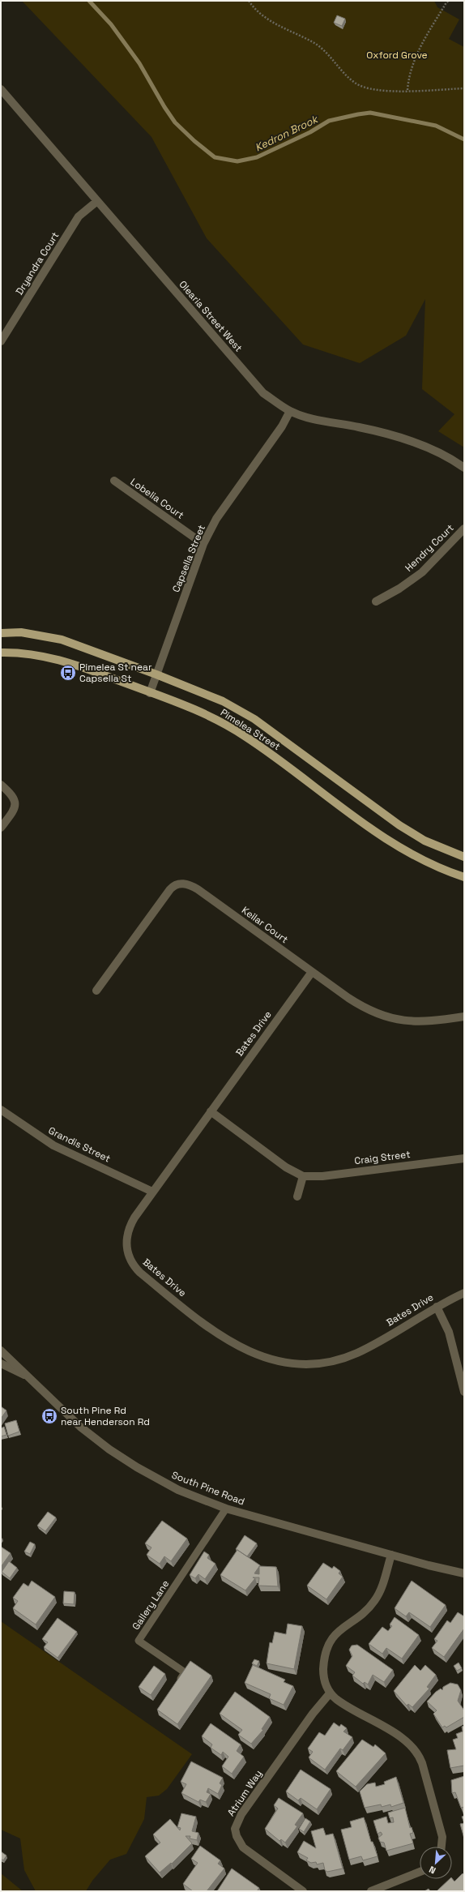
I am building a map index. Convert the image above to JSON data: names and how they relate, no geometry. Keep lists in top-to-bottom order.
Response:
{
  "streets": {
    "main road": ["Pimelea Street"],
    "street": [
      "Dryandra Court",
      "Olearia Street West",
      "Lobelia Court",
      "Hendry Court",
      "Capsella Street",
      "Keilar Court",
      "Bates Drive",
      "Grandis Street",
      "Craig Street",
      "South Pine Road",
      "Atrium Way"
    ],
    "lane": ["Gallery Lane"]
  },
  "crossings": [
    ["Dryandra Court", "Olearia Street West"],
    ["Olearia Street West", "Capsella Street"],
    ["Lobelia Court", "Capsella Street"],
    ["Capsella Street", "Pimelea Street"],
    ["Keilar Court", "Bates Drive"],
    ["Bates Drive", "Grandis Street"],
    ["Bates Drive", "Craig Street"],
    ["South Pine Road", "Gallery Lane"]
  ],
  "water": ["Kedron Brook"],
  "parks": ["Oxford Grove"],
  "places": {
    "bus stop": ["Pimelea St near Capsella St", "South Pine Rd near Henderson Rd"]
  },
  "north": "bottom left"
}
